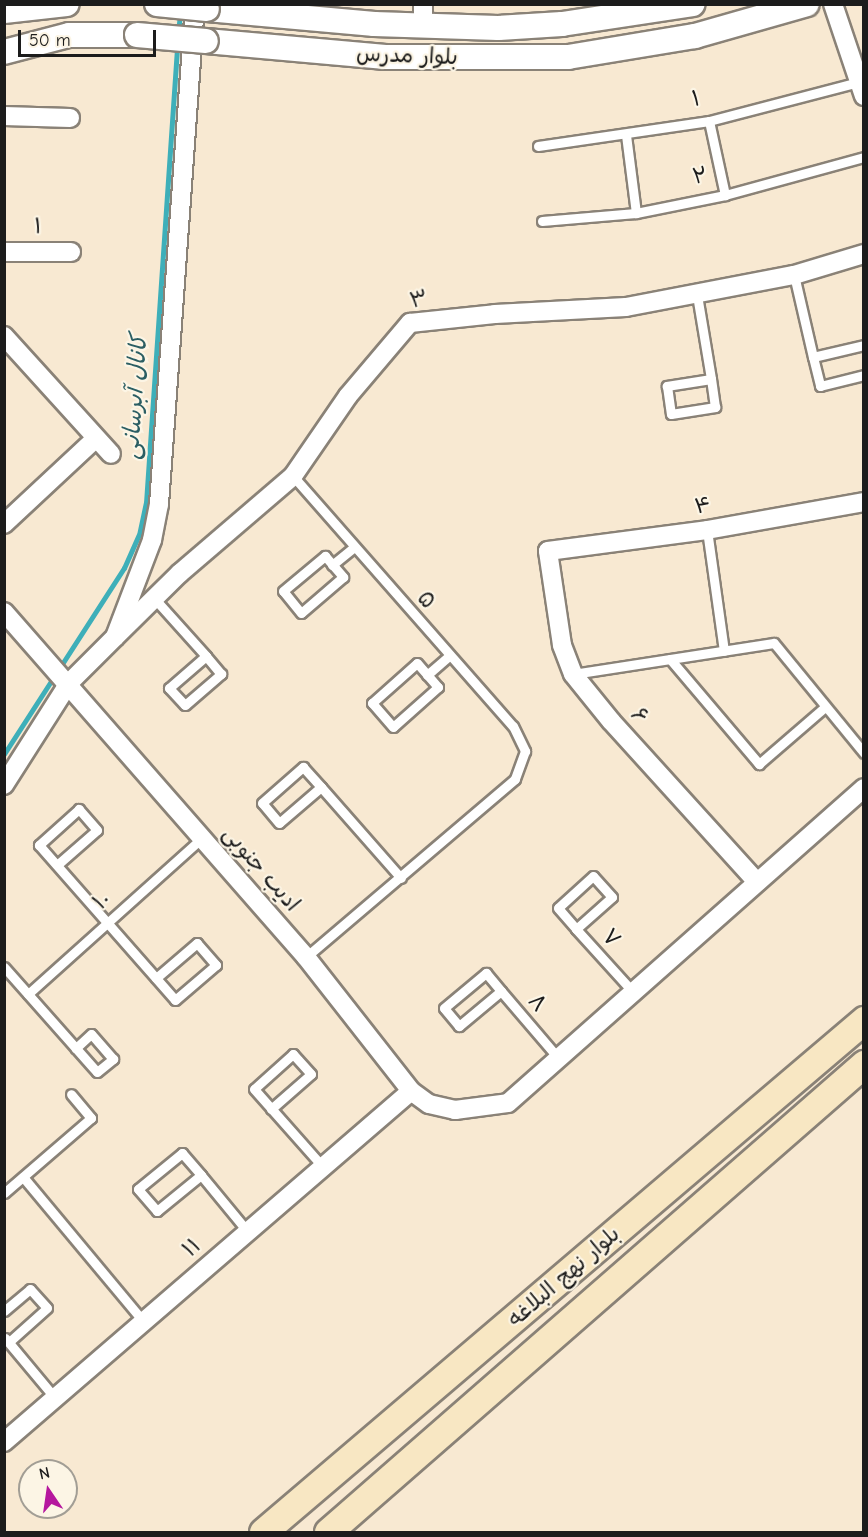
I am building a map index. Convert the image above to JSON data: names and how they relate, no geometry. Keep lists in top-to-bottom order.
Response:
{
  "streets": {
    "main road": ["بلوار نهج البلاغه"],
    "street": [
      "بلوار مدرس",
      "۱",
      "۳",
      "۴",
      "۶",
      "ادیب جنوبی",
      "۱۱"
    ],
    "lane": [
      "۲",
      "۵",
      "۱۰",
      "۷",
      "۸"
    ]
  },
  "crossings": [
    ["۳", "۵"],
    ["۳", "ادیب جنوبی"],
    ["۴", "۶"],
    ["ادیب جنوبی", "۱۰"],
    ["ادیب جنوبی", "۱۱"]
  ],
  "water": ["کانال آبرسانی"],
  "scale_bar": "50 m",
  "north": "top"
}
